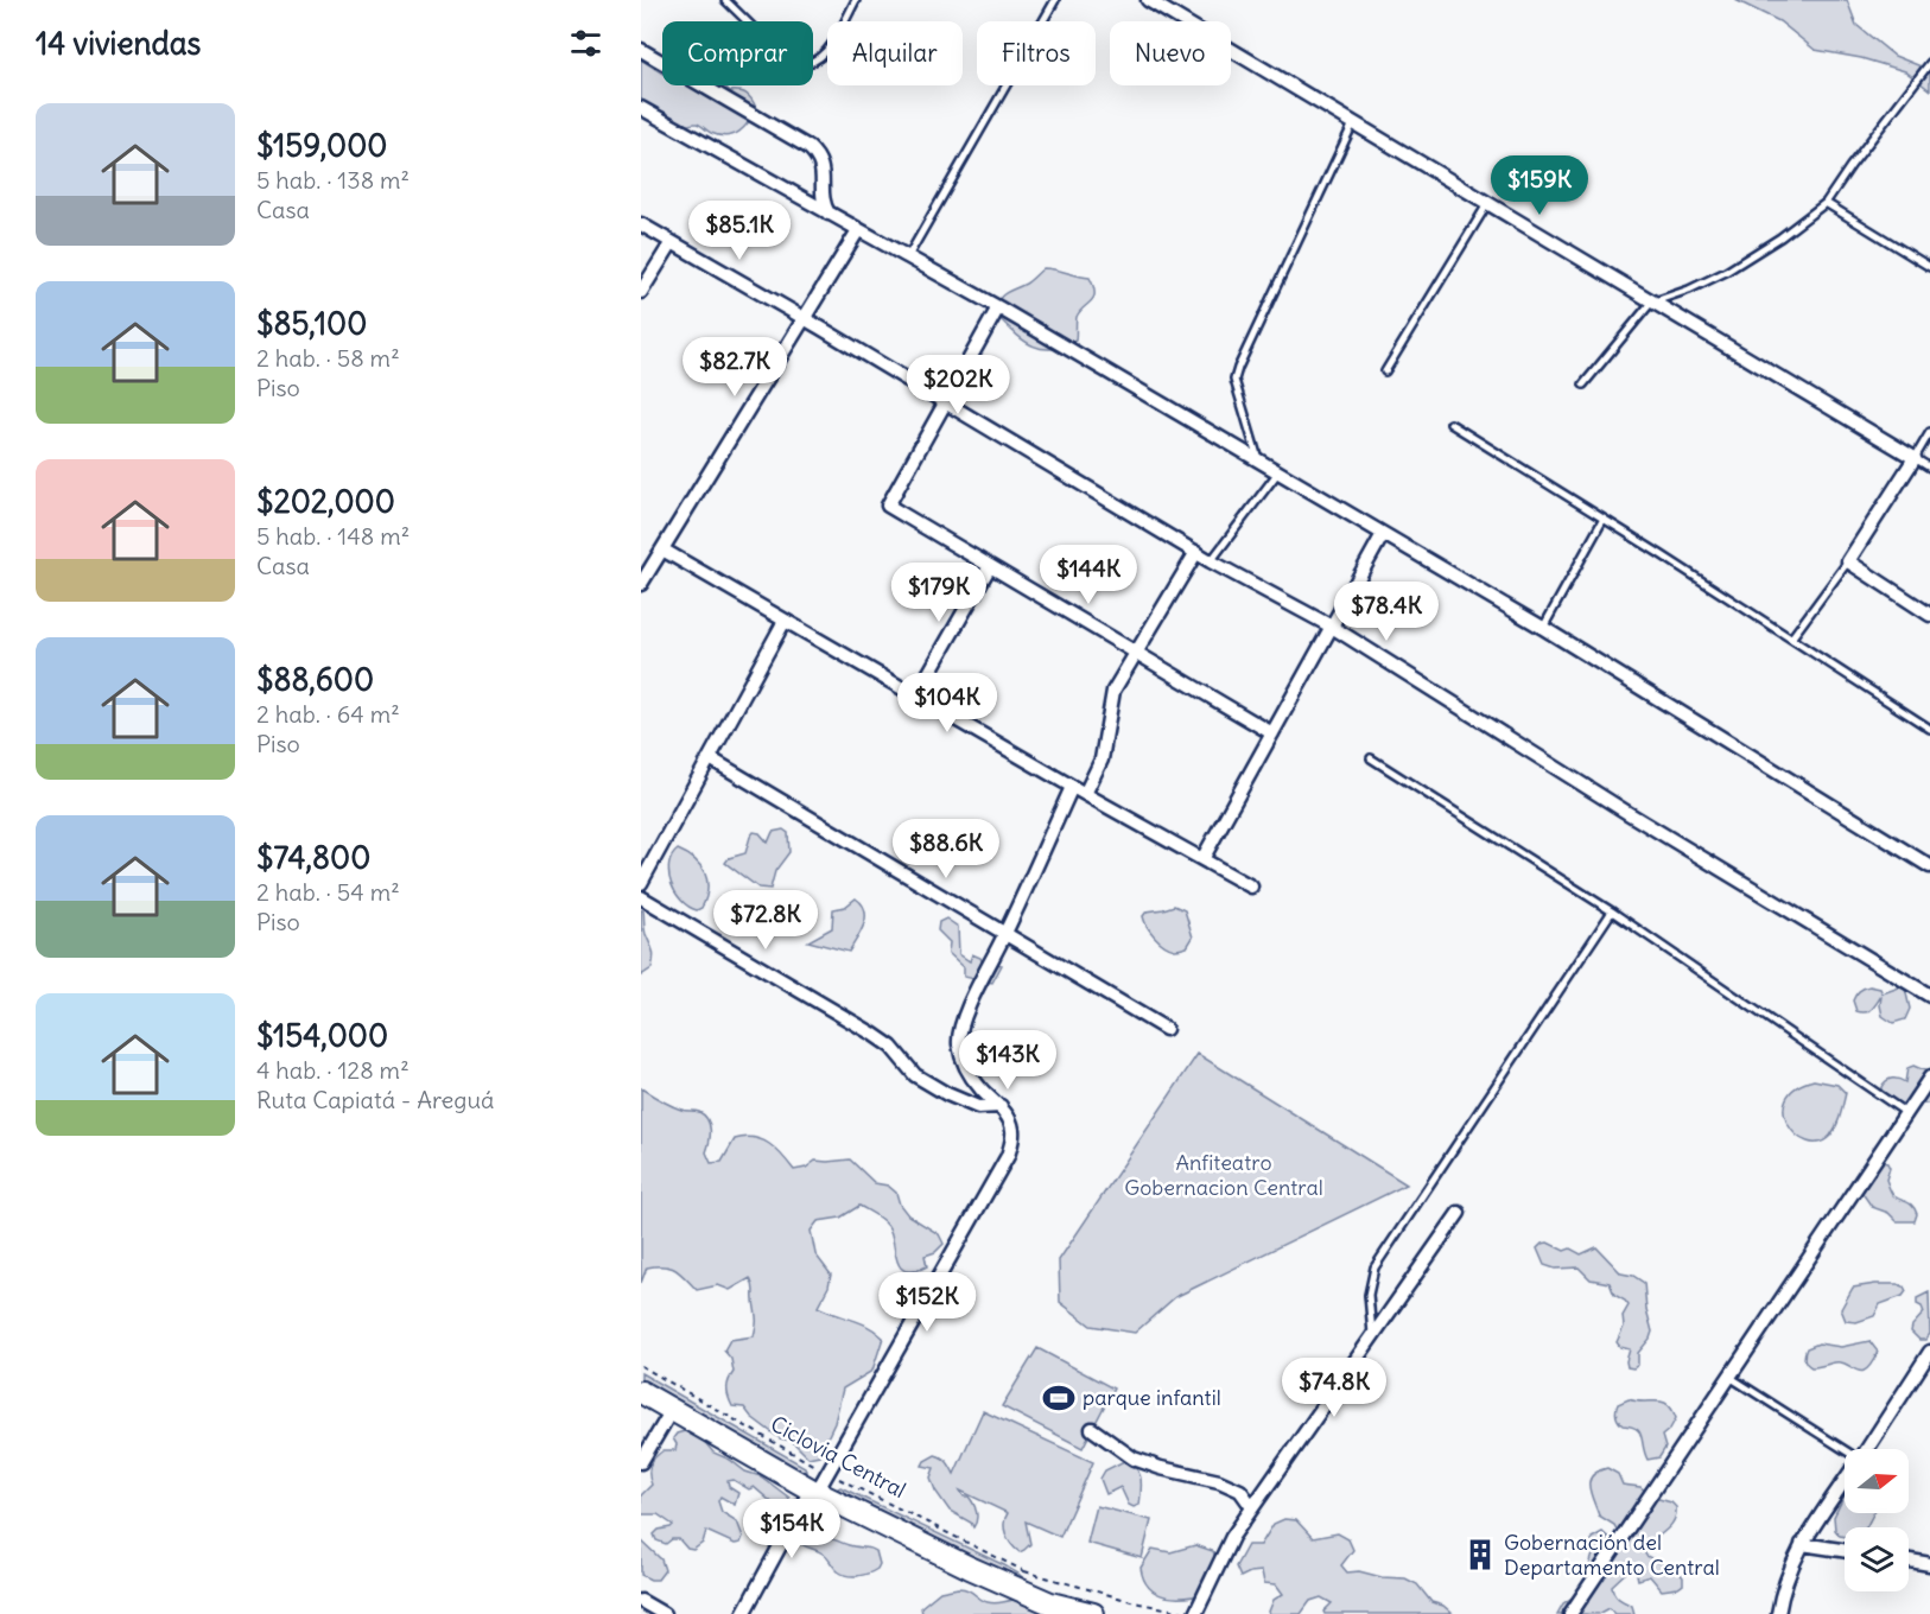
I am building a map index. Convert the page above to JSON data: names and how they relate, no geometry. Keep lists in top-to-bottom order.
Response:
{
  "streets": {
    "path": ["Ciclovia Central"]
  },
  "parks": ["Anfiteatro Gobernacion Central"],
  "places": {
    "sports": ["parque infantil"],
    "building": ["Gobernación del Departamento Central"]
  },
  "north": "right",
  "page": {
    "heading": "14 viviendas",
    "chip": [
      "Comprar",
      "Alquilar",
      "Filtros",
      "Nuevo"
    ],
    "list": [
      {
        "name": "$159,000",
        "note": "5 hab. · 138 m² · Casa"
      },
      {
        "name": "$85,100",
        "note": "2 hab. · 58 m² · Piso"
      },
      {
        "name": "$202,000",
        "note": "5 hab. · 148 m² · Casa"
      },
      {
        "name": "$88,600",
        "note": "2 hab. · 64 m² · Piso"
      },
      {
        "name": "$74,800",
        "note": "2 hab. · 54 m² · Piso"
      },
      {
        "name": "$154,000",
        "note": "4 hab. · 128 m² · Ruta Capiatá - Areguá"
      }
    ],
    "price": [
      "$159K",
      "$85.1K",
      "$82.7K",
      "$202K",
      "$144K",
      "$179K",
      "$78.4K",
      "$104K",
      "$88.6K",
      "$72.8K",
      "$143K",
      "$152K",
      "$74.8K",
      "$154K"
    ]
  }
}
